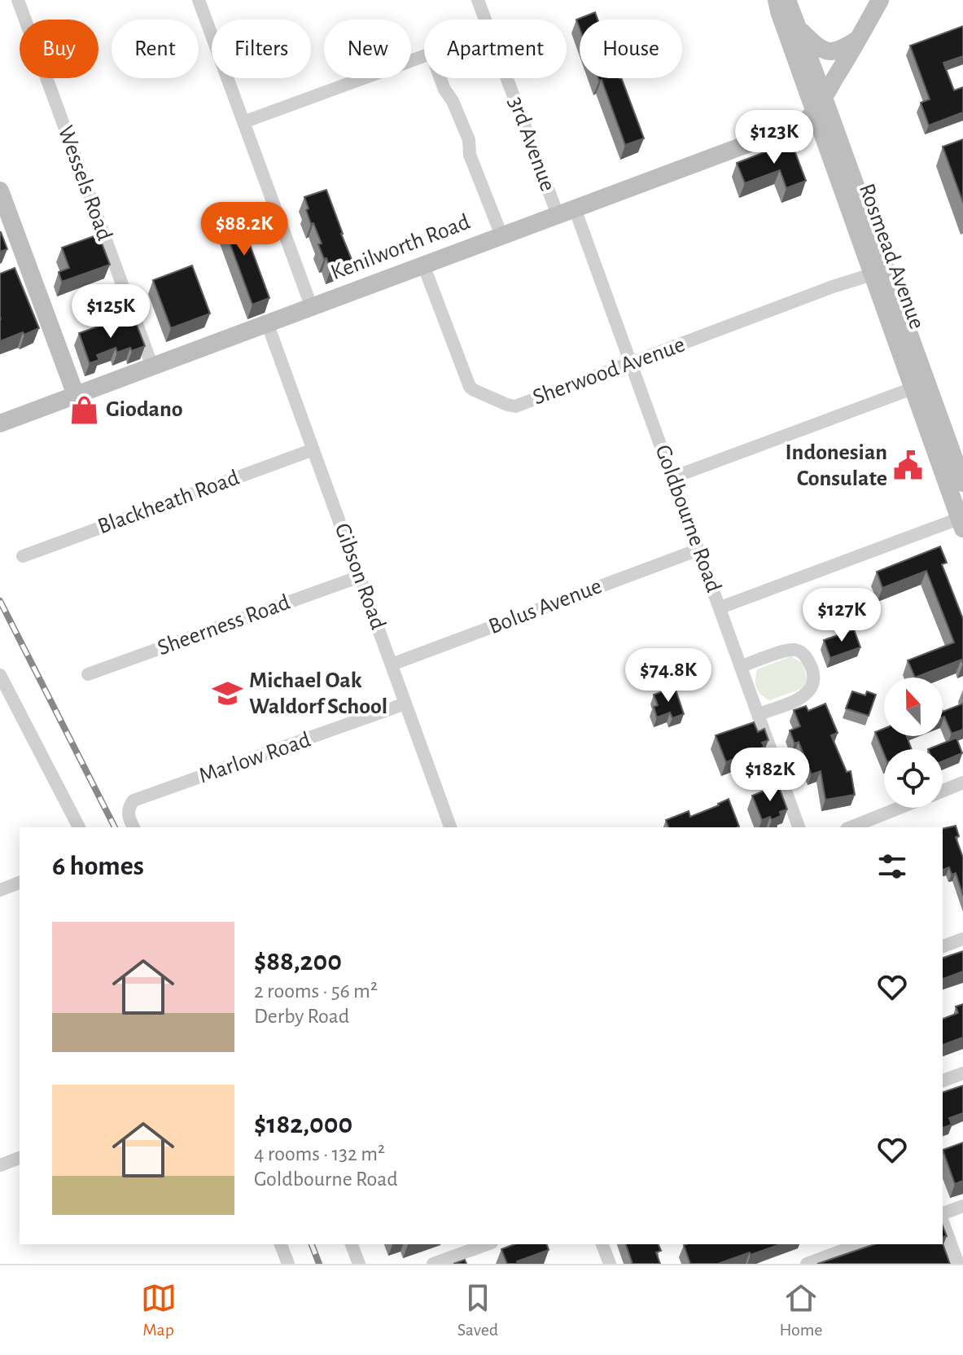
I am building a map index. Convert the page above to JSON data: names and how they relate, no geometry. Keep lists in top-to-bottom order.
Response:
{
  "streets": {
    "street": [
      "3rd Avenue",
      "Wessels Road",
      "Kenilworth Road",
      "Rosmead Avenue",
      "Sherwood Avenue",
      "Blackheath Road",
      "Goldbourne Road",
      "Gibson Road",
      "Bolus Avenue",
      "Sheerness Road",
      "Marlow Road"
    ]
  },
  "crossings": [
    ["3rd Avenue", "Kenilworth Road"],
    ["3rd Avenue", "Goldbourne Road"],
    ["Wessels Road", "Kenilworth Road"],
    ["Kenilworth Road", "Rosmead Avenue"],
    ["Kenilworth Road", "Sherwood Avenue"],
    ["Kenilworth Road", "Goldbourne Road"],
    ["Kenilworth Road", "Gibson Road"],
    ["Rosmead Avenue", "Sherwood Avenue"],
    ["Sherwood Avenue", "Goldbourne Road"],
    ["Blackheath Road", "Gibson Road"],
    ["Goldbourne Road", "Bolus Avenue"],
    ["Gibson Road", "Bolus Avenue"],
    ["Gibson Road", "Sheerness Road"],
    ["Gibson Road", "Marlow Road"]
  ],
  "places": {
    "shop": ["Giodano"],
    "public building": ["Indonesian Consulate"],
    "school or university": ["Michael Oak Waldorf School"]
  },
  "north": "top",
  "page": {
    "chip": [
      "Buy",
      "Rent",
      "Filters",
      "New",
      "Apartment",
      "House"
    ],
    "price": [
      "$123K",
      "$88.2K",
      "$125K",
      "$127K",
      "$74.8K",
      "$182K"
    ],
    "heading": "6 homes",
    "list": [
      {
        "name": "$88,200",
        "note": "2 rooms · 56 m² · Derby Road"
      },
      {
        "name": "$182,000",
        "note": "4 rooms · 132 m² · Goldbourne Road"
      }
    ],
    "tabs": ["Map", "Saved", "Home"]
  }
}
